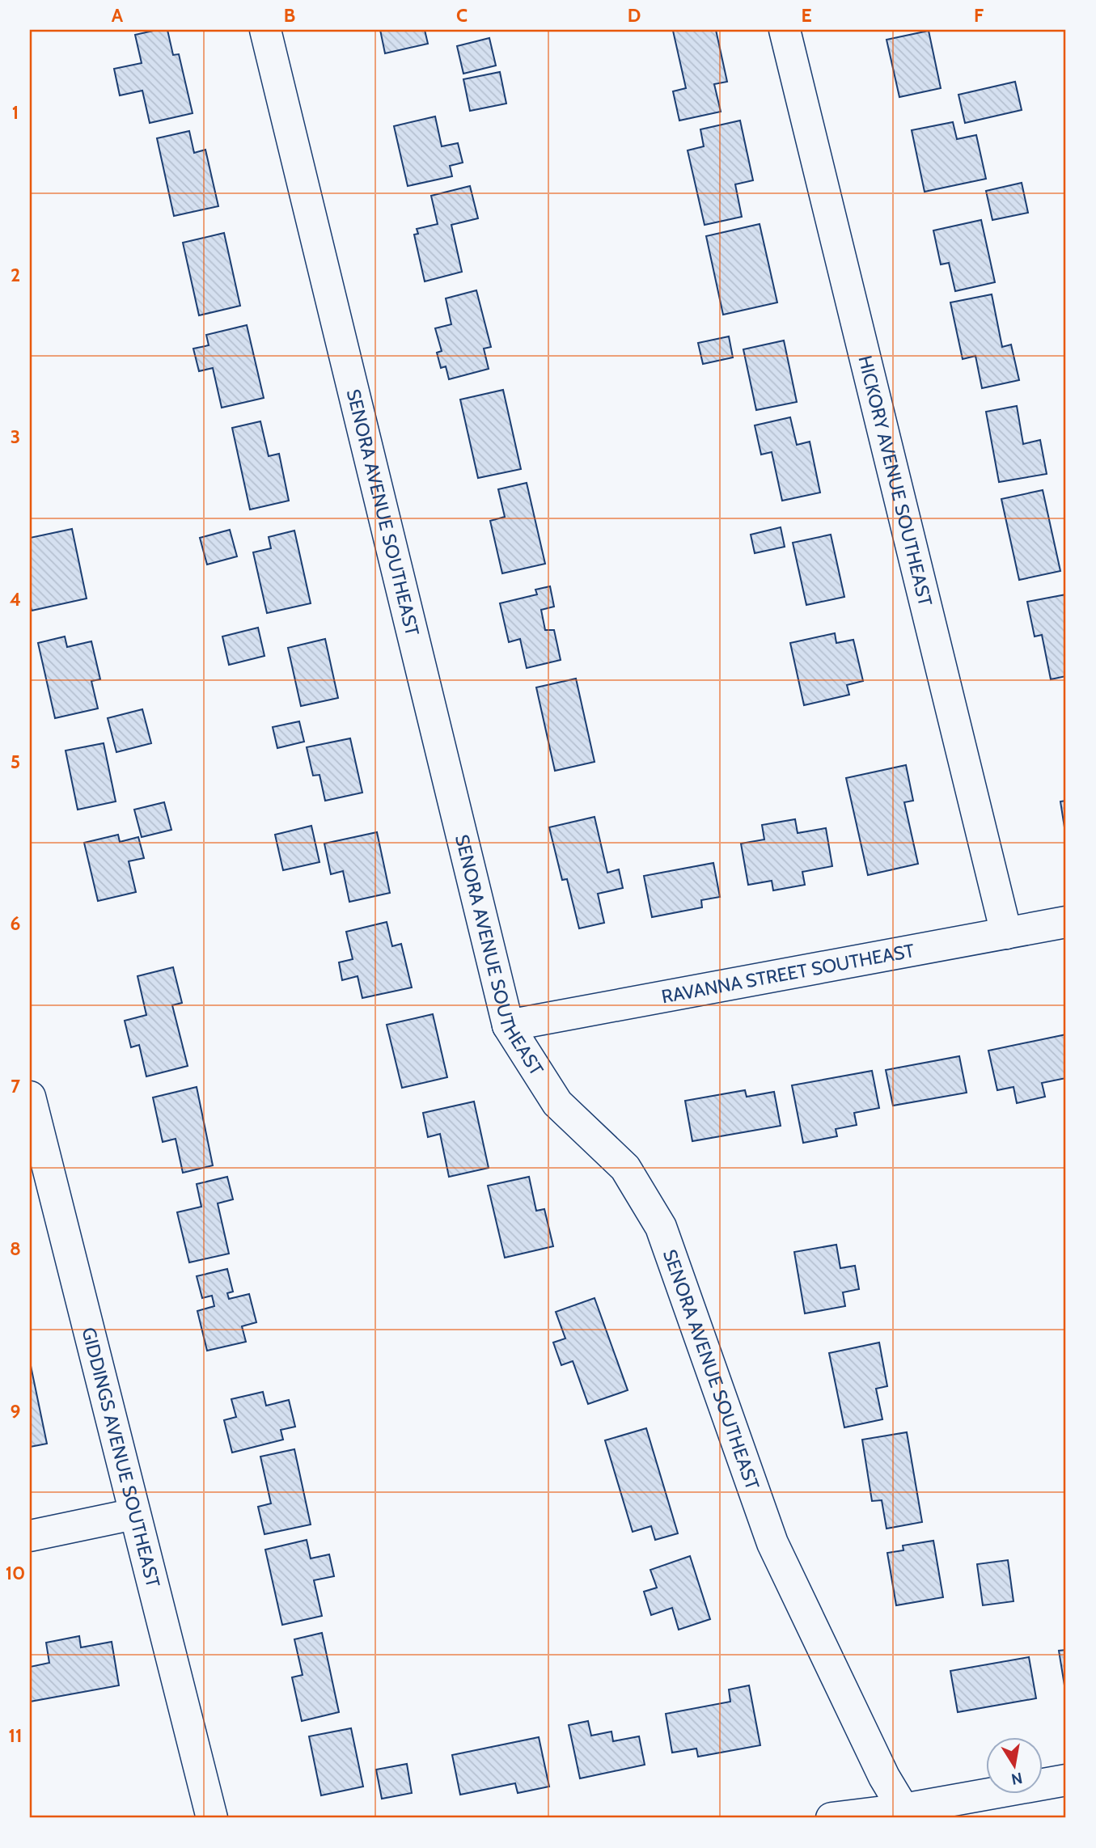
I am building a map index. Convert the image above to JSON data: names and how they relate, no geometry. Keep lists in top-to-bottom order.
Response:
{
  "streets": {
    "street": [
      "HICKORY AVENUE SOUTHEAST",
      "SENORA AVENUE SOUTHEAST",
      "RAVANNA STREET SOUTHEAST",
      "GIDDINGS AVENUE SOUTHEAST"
    ]
  },
  "crossings": [
    ["HICKORY AVENUE SOUTHEAST", "RAVANNA STREET SOUTHEAST"],
    ["SENORA AVENUE SOUTHEAST", "RAVANNA STREET SOUTHEAST"]
  ],
  "north": "bottom",
  "grid": {
    "columns": [
      "A",
      "B",
      "C",
      "D",
      "E",
      "F"
    ],
    "rows": [
      "1",
      "2",
      "3",
      "4",
      "5",
      "6",
      "7",
      "8",
      "9",
      "10",
      "11"
    ]
  }
}
